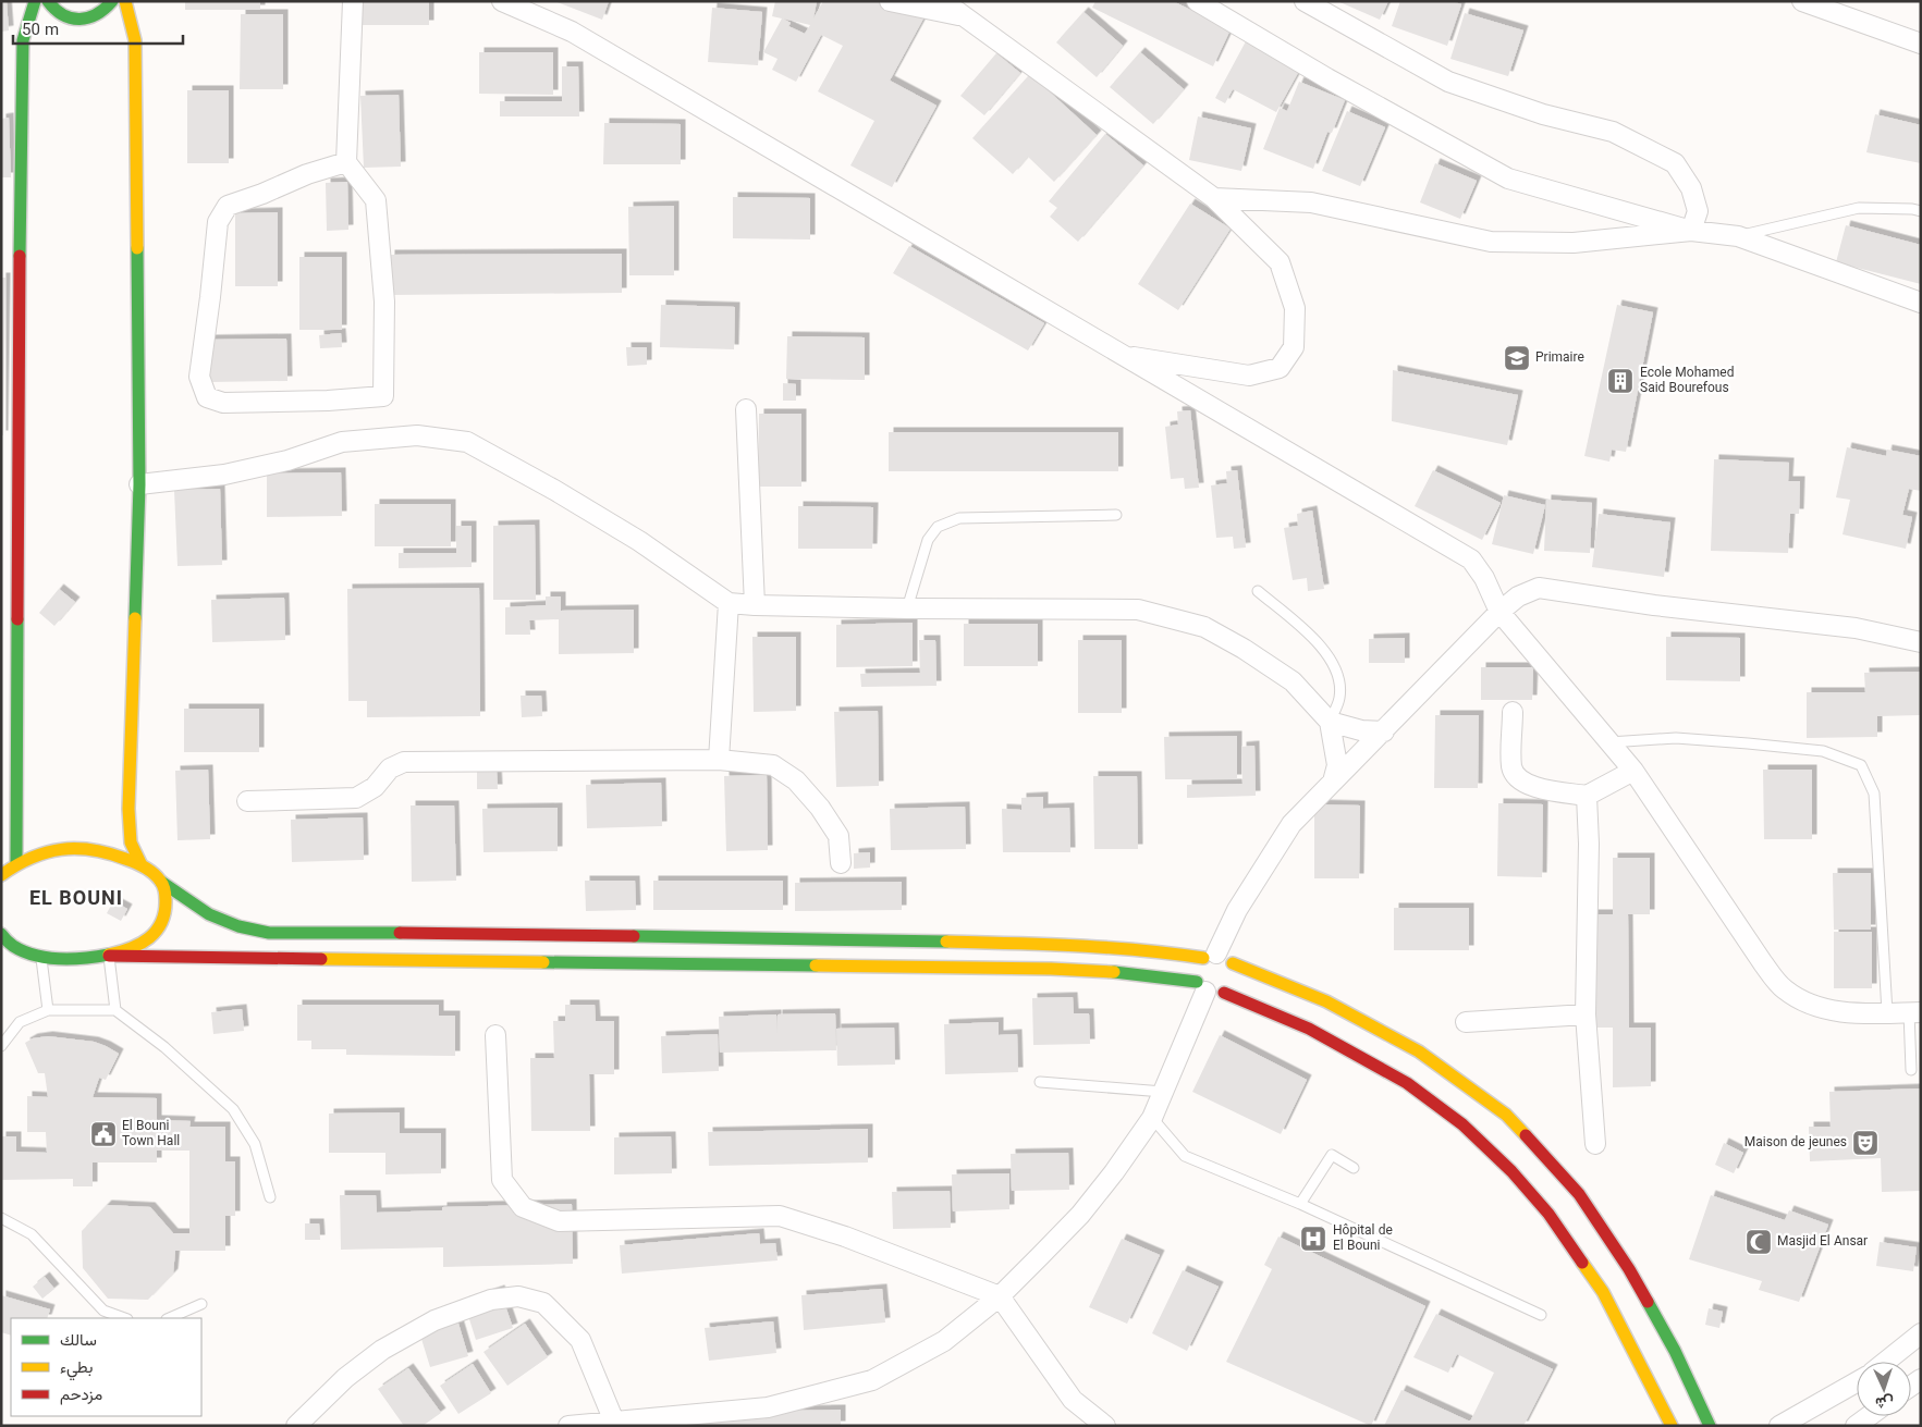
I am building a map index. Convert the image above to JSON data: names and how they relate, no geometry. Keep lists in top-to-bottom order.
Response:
{
  "districts": ["EL BOUNI"],
  "places": {
    "school or university": ["Primaire"],
    "building": ["Ecole Mohamed Said Bourefous"],
    "public building": ["El Bouni Town Hall"],
    "theatre": ["Maison de jeunes"],
    "hospital": ["Hôpital de El Bouni"],
    "mosque": ["Masjid El Ansar"]
  },
  "legend": ["سالك", "بطيء", "مزدحم"],
  "scale_bar": "50 m",
  "north": "bottom"
}
